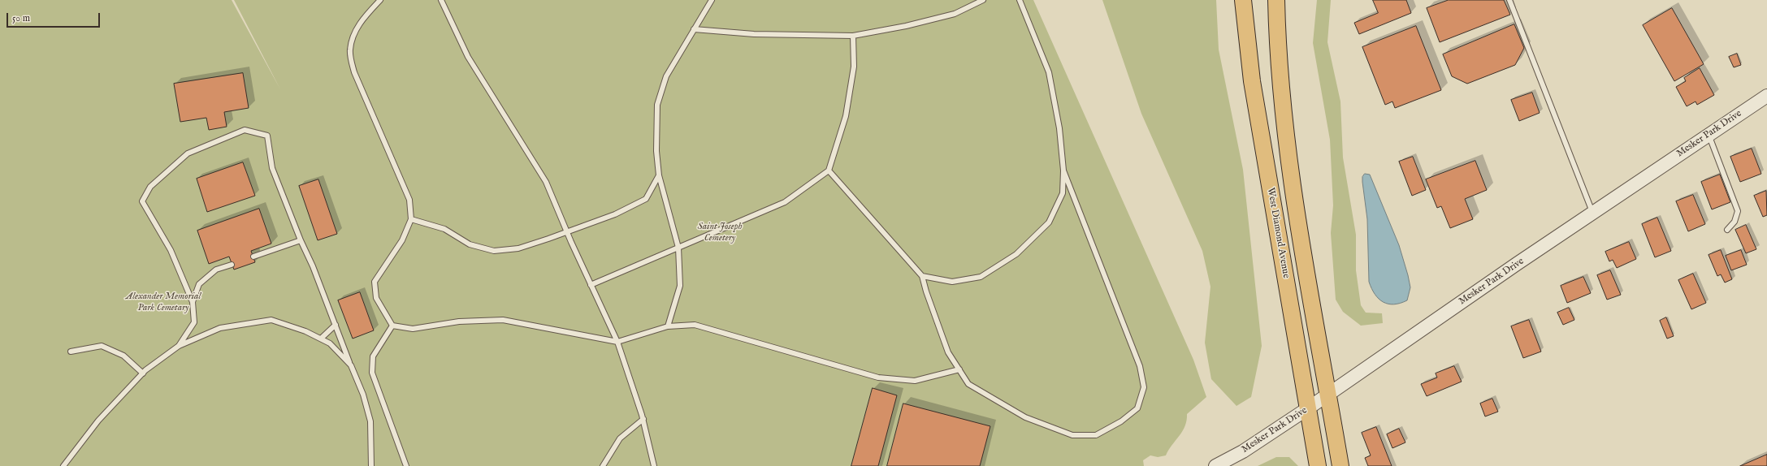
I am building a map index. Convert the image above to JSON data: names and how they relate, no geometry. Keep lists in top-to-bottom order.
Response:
{
  "streets": {
    "main road": ["West Diamond Avenue"],
    "street": ["Mesker Park Drive"]
  },
  "crossings": [
    ["Mesker Park Drive", "West Diamond Avenue"]
  ],
  "parks": ["Saint Joseph Cemetery", "Alexander Memorial Park Cemetary"],
  "scale_bar": "50 m"
}
